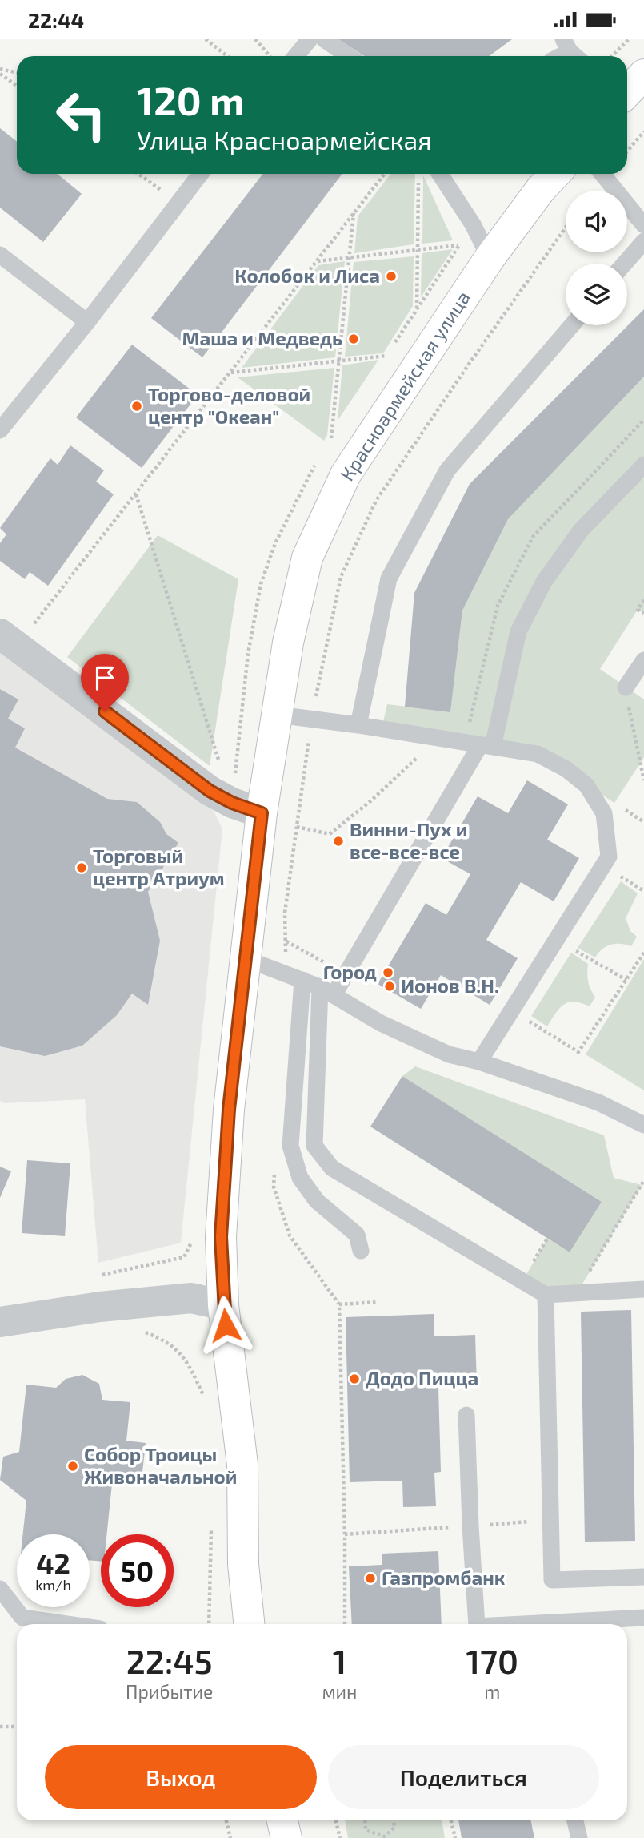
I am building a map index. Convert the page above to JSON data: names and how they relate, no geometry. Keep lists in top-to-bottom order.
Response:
{
  "streets": {
    "main road": ["Красноармейская улица"]
  },
  "places": [
    "Колобок и Лиса",
    "Маша и Медведь",
    "Торгово-деловой центр \"Океан\"",
    "Винни-Пух и все-все-все",
    "Торговый центр Атриум",
    "Город",
    "Ионов В.Н.",
    "Додо Пицца",
    "Собор Троицы Живоначальной",
    "Газпромбанк"
  ],
  "page": {
    "status": "22:44",
    "turn": ["120 m", "Улица Красноармейская"],
    "speed": "42 km/h",
    "limit": "50",
    "eta": [
      "22:45",
      "Прибытие",
      "1",
      "мин",
      "170",
      "m"
    ],
    "buttons": ["Выход", "Поделиться"]
  }
}
